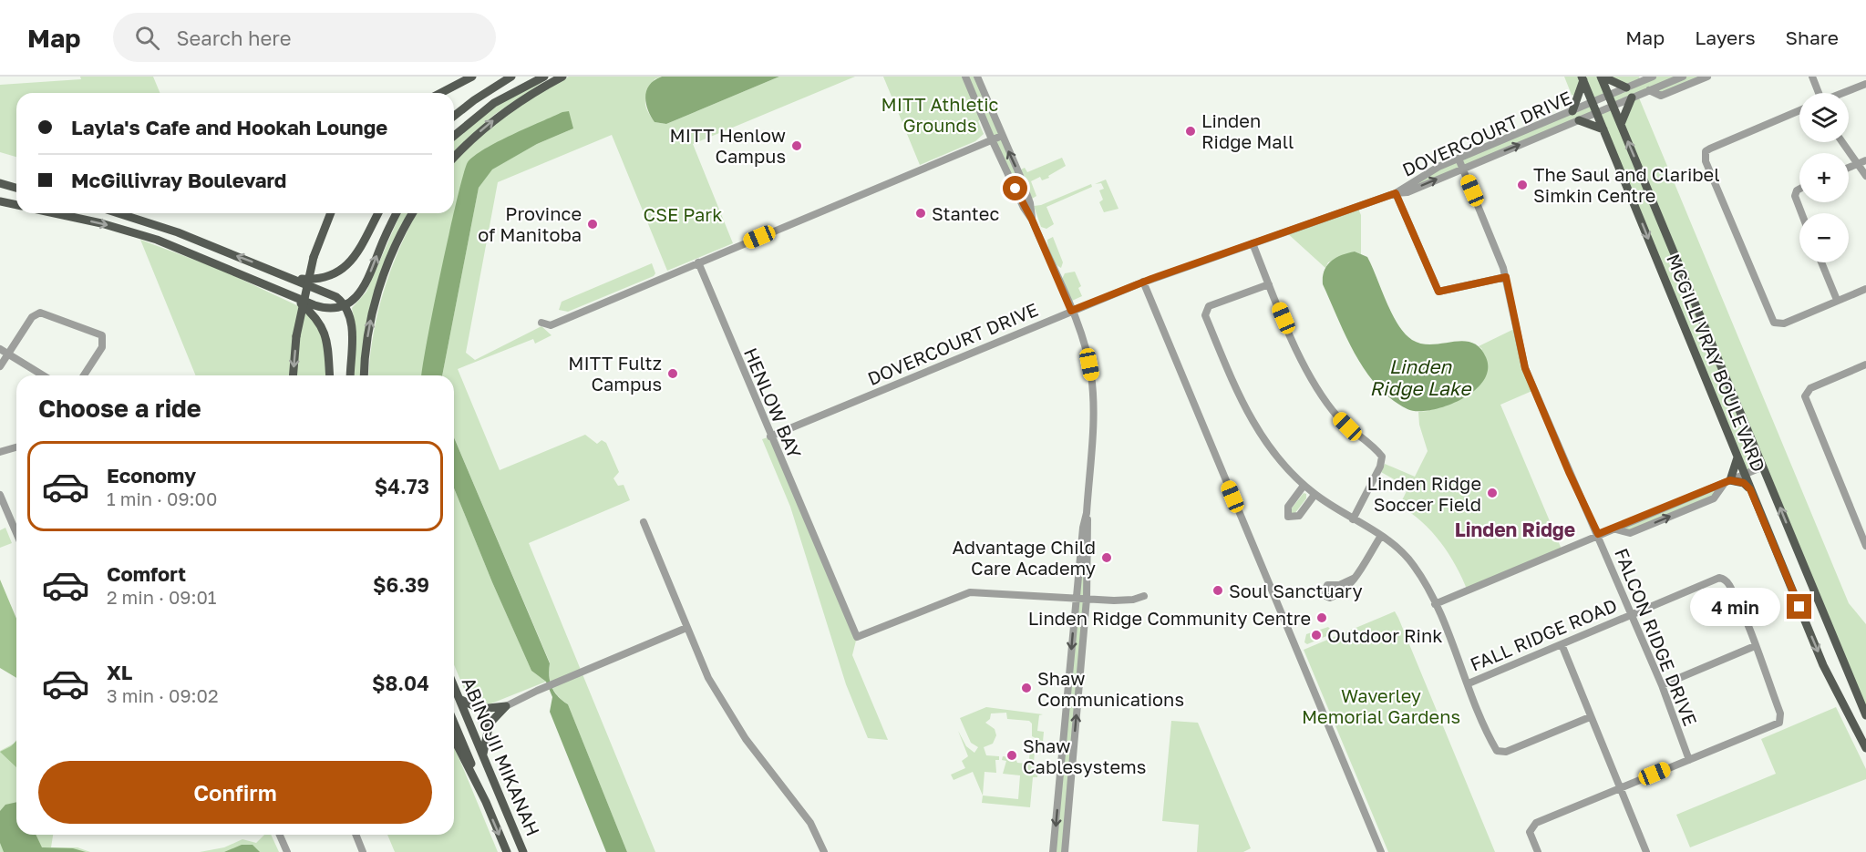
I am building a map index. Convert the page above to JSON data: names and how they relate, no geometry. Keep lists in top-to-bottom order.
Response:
{
  "streets": {
    "main road": ["MCGILLIVRAY BOULEVARD", "ABINOJII MIKANAH"],
    "street": [
      "DOVERCOURT DRIVE",
      "HENLOW BAY",
      "FALL RIDGE ROAD",
      "FALCON RIDGE DRIVE"
    ]
  },
  "crossings": [
    ["DOVERCOURT DRIVE", "MCGILLIVRAY BOULEVARD"],
    ["DOVERCOURT DRIVE", "HENLOW BAY"],
    ["DOVERCOURT DRIVE", "FALCON RIDGE DRIVE"],
    ["FALL RIDGE ROAD", "FALCON RIDGE DRIVE"]
  ],
  "districts": ["Linden Ridge"],
  "water": ["Linden Ridge Lake"],
  "parks": ["MITT Athletic Grounds", "CSE Park", "Waverley Memorial Gardens"],
  "places": [
    "Linden Ridge Mall",
    "MITT Henlow Campus",
    "The Saul and Claribel Simkin Centre",
    "Stantec",
    "Province of Manitoba",
    "MITT Fultz Campus",
    "Linden Ridge Soccer Field",
    "Advantage Child Care Academy",
    "Soul Sanctuary",
    "Linden Ridge Community Centre",
    "Outdoor Rink",
    "Shaw Communications",
    "Shaw Cablesystems"
  ],
  "page": {
    "header": "Map",
    "search": "Search here",
    "nav": ["Map", "Layers", "Share"],
    "map_buttons": ["+", "−"],
    "banner": ["Layla's Cafe and Hookah Lounge", "McGillivray Boulevard"],
    "heading": "Choose a ride",
    "list": [
      {
        "name": "Economy",
        "note": "1 min · 09:00",
        "value": "$4.73"
      },
      {
        "name": "Comfort",
        "note": "2 min · 09:01",
        "value": "$6.39"
      },
      {
        "name": "XL",
        "note": "3 min · 09:02",
        "value": "$8.04"
      }
    ],
    "bubble": "4 min",
    "buttons": "Confirm"
  }
}
